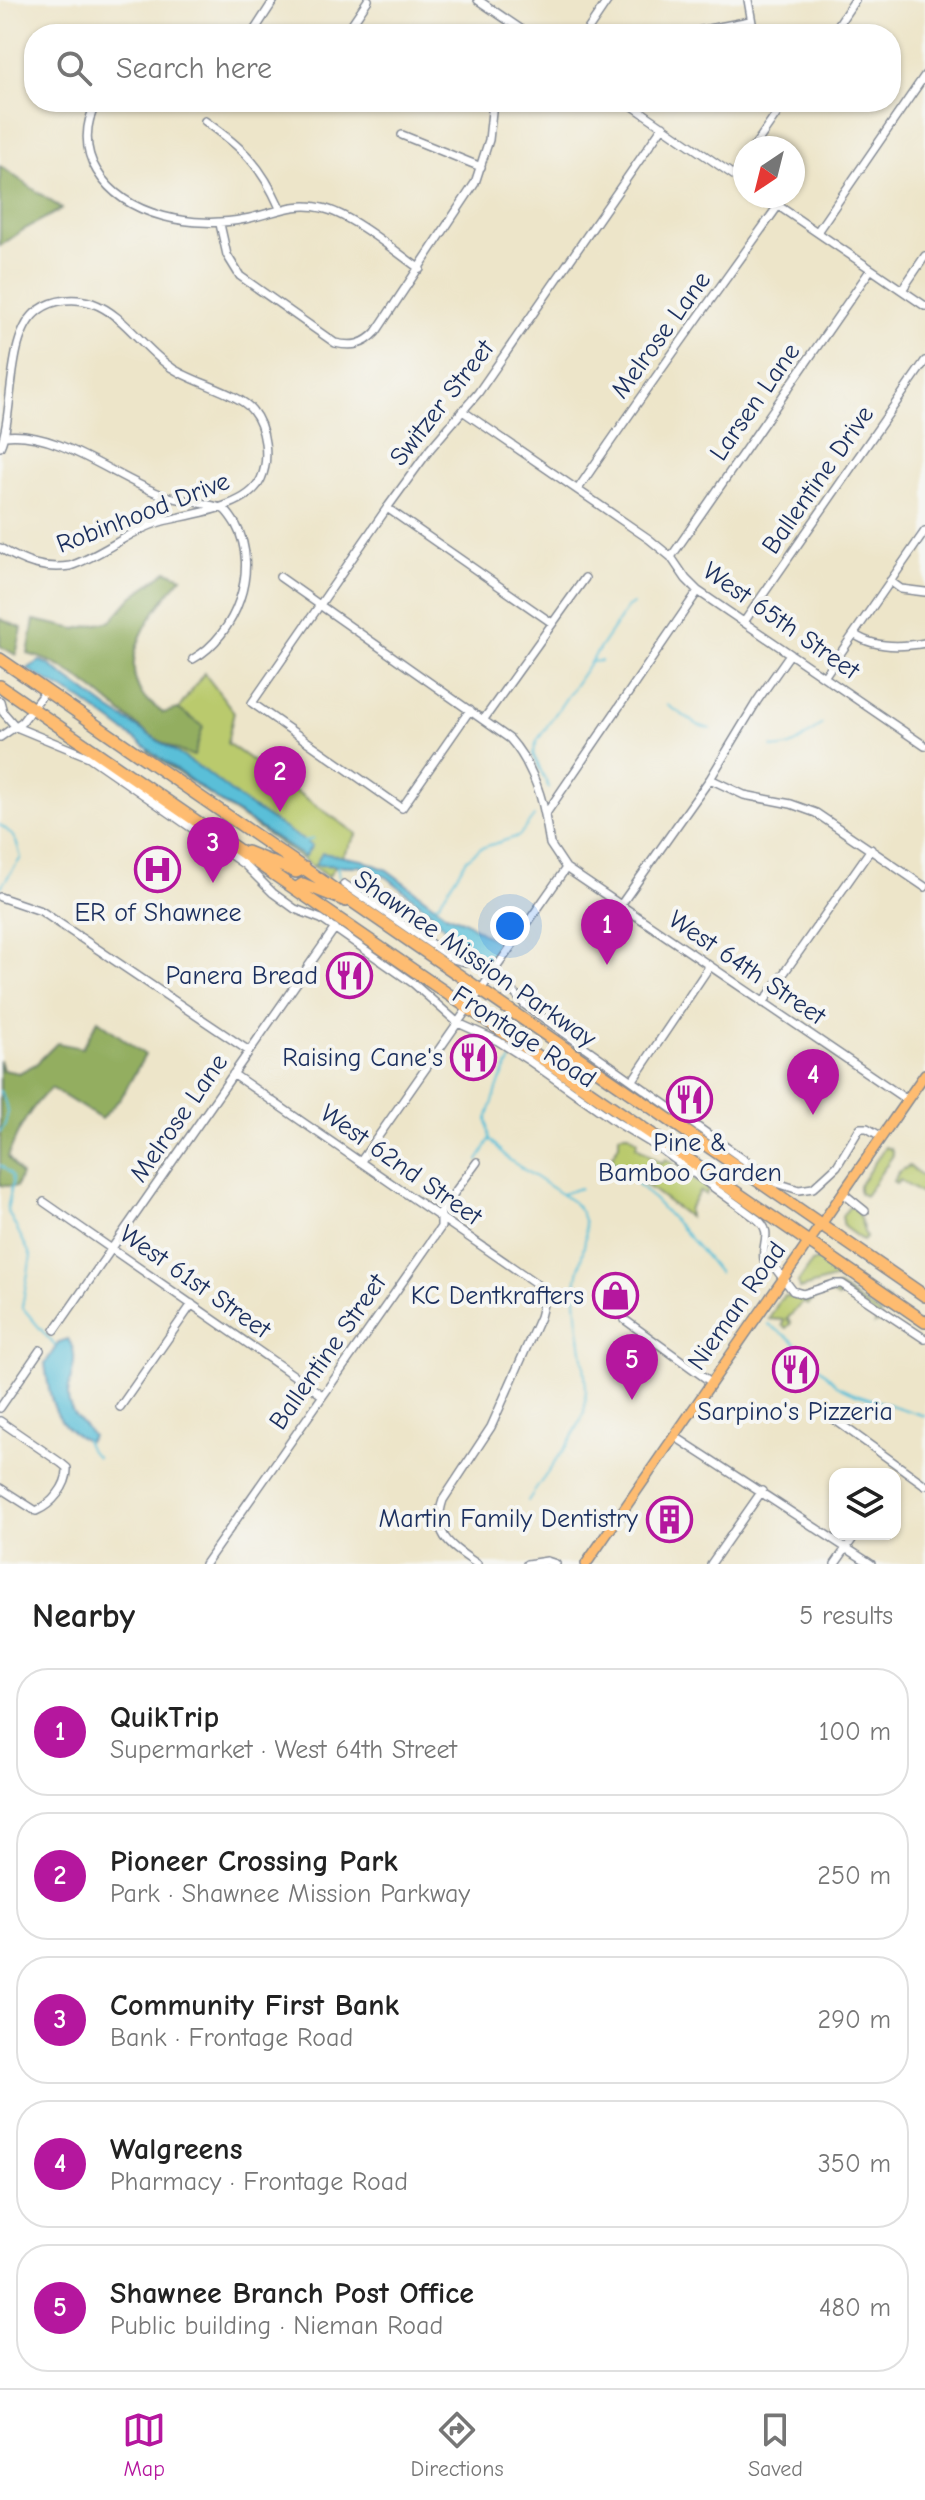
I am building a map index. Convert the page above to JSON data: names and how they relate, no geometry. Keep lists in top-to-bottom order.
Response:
{
  "streets": {
    "highway": ["Shawnee Mission Parkway"],
    "main road": ["Nieman Road"],
    "street": [
      "Melrose Lane",
      "Larsen Lane",
      "Switzer Street",
      "Ballentine Drive",
      "Robinhood Drive",
      "West 65th Street",
      "West 64th Street",
      "Frontage Road",
      "West 62nd Street",
      "West 61st Street",
      "Ballentine Street"
    ]
  },
  "crossings": [
    ["Melrose Lane", "West 65th Street"],
    ["Melrose Lane", "Frontage Road"],
    ["Melrose Lane", "West 62nd Street"],
    ["Melrose Lane", "West 61st Street"],
    ["Larsen Lane", "West 65th Street"],
    ["Switzer Street", "West 65th Street"],
    ["Ballentine Drive", "West 65th Street"],
    ["Shawnee Mission Parkway", "Nieman Road"],
    ["West 64th Street", "Nieman Road"],
    ["Frontage Road", "Nieman Road"],
    ["West 62nd Street", "Ballentine Street"],
    ["West 61st Street", "Ballentine Street"]
  ],
  "places": {
    "hospital": ["ER of Shawnee"],
    "restaurant": [
      "Panera Bread",
      "Raising Cane's",
      "Pine & Bamboo Garden",
      "Sarpino's Pizzeria"
    ],
    "shop": ["KC Dentkrafters"],
    "building": ["Martin Family Dentistry"]
  },
  "north": "bottom left",
  "page": {
    "search": "Search here",
    "pins": [
      "2",
      "3",
      "1",
      "4",
      "5"
    ],
    "heading": ["Nearby", "5 results"],
    "list": [
      {
        "mark": "1",
        "name": "QuikTrip",
        "note": "Supermarket · West 64th Street",
        "value": "100 m"
      },
      {
        "mark": "2",
        "name": "Pioneer Crossing Park",
        "note": "Park · Shawnee Mission Parkway",
        "value": "250 m"
      },
      {
        "mark": "3",
        "name": "Community First Bank",
        "note": "Bank · Frontage Road",
        "value": "290 m"
      },
      {
        "mark": "4",
        "name": "Walgreens",
        "note": "Pharmacy · Frontage Road",
        "value": "350 m"
      },
      {
        "mark": "5",
        "name": "Shawnee Branch Post Office",
        "note": "Public building · Nieman Road",
        "value": "480 m"
      }
    ],
    "nav": ["Map", "Directions", "Saved"]
  }
}
